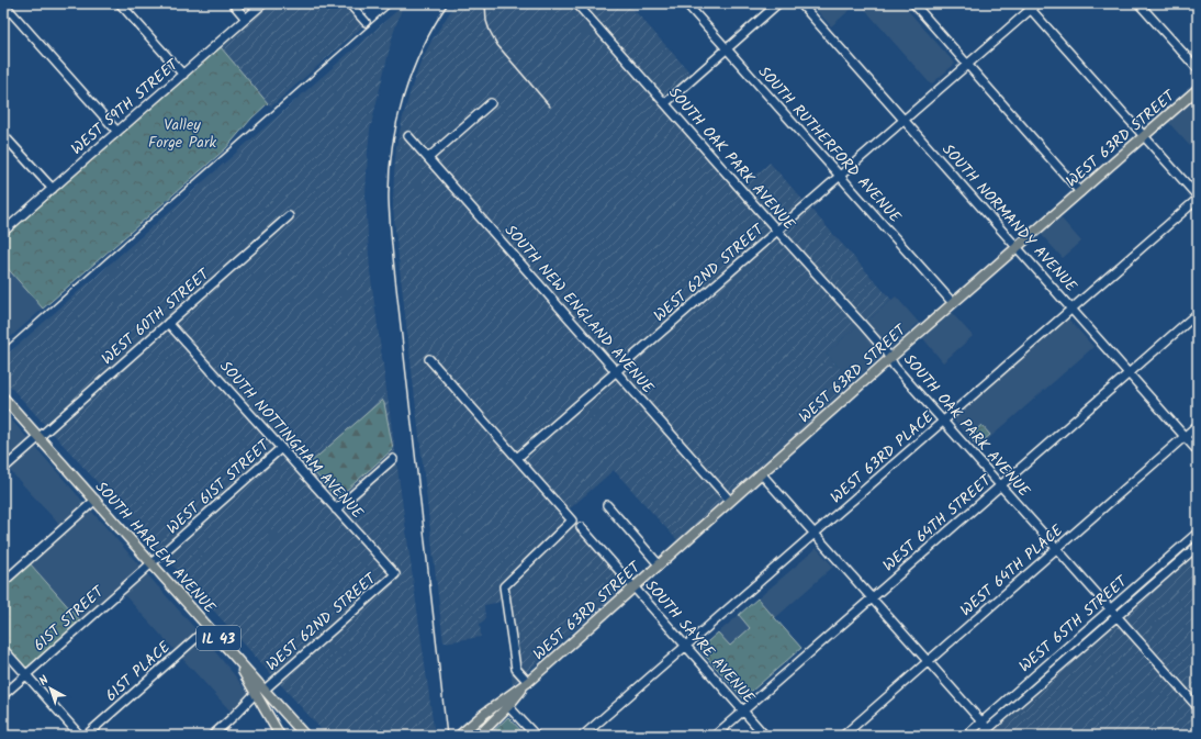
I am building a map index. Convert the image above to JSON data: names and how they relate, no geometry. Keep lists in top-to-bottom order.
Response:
{
  "streets": {
    "main road": ["WEST 63RD STREET", "SOUTH HARLEM AVENUE", "IL 43"],
    "street": [
      "WEST 59TH STREET",
      "SOUTH RUTHERFORD AVENUE",
      "SOUTH OAK PARK AVENUE",
      "SOUTH NORMANDY AVENUE",
      "WEST 62ND STREET",
      "SOUTH NEW ENGLAND AVENUE",
      "WEST 60TH STREET",
      "SOUTH NOTTINGHAM AVENUE",
      "WEST 63RD PLACE",
      "WEST 61ST STREET",
      "WEST 64TH STREET",
      "WEST 64TH PLACE",
      "61ST STREET",
      "WEST 65TH STREET",
      "SOUTH SAYRE AVENUE",
      "61ST PLACE"
    ]
  },
  "crossings": [
    ["WEST 63RD STREET", "SOUTH RUTHERFORD AVENUE"],
    ["WEST 63RD STREET", "SOUTH OAK PARK AVENUE"],
    ["WEST 63RD STREET", "SOUTH NORMANDY AVENUE"],
    ["WEST 63RD STREET", "SOUTH NEW ENGLAND AVENUE"],
    ["WEST 63RD STREET", "SOUTH SAYRE AVENUE"],
    ["SOUTH RUTHERFORD AVENUE", "WEST 62ND STREET"],
    ["SOUTH OAK PARK AVENUE", "WEST 62ND STREET"],
    ["SOUTH OAK PARK AVENUE", "WEST 63RD PLACE"],
    ["SOUTH OAK PARK AVENUE", "WEST 64TH STREET"],
    ["SOUTH OAK PARK AVENUE", "WEST 64TH PLACE"],
    ["SOUTH OAK PARK AVENUE", "WEST 65TH STREET"],
    ["SOUTH NORMANDY AVENUE", "WEST 62ND STREET"],
    ["SOUTH NORMANDY AVENUE", "WEST 63RD PLACE"],
    ["SOUTH NORMANDY AVENUE", "WEST 64TH STREET"],
    ["SOUTH NORMANDY AVENUE", "WEST 64TH PLACE"],
    ["WEST 62ND STREET", "SOUTH NEW ENGLAND AVENUE"],
    ["WEST 62ND STREET", "SOUTH NOTTINGHAM AVENUE"],
    ["WEST 62ND STREET", "SOUTH HARLEM AVENUE"],
    ["WEST 60TH STREET", "SOUTH NOTTINGHAM AVENUE"],
    ["WEST 60TH STREET", "SOUTH HARLEM AVENUE"],
    ["SOUTH NOTTINGHAM AVENUE", "WEST 61ST STREET"],
    ["WEST 63RD PLACE", "SOUTH SAYRE AVENUE"],
    ["WEST 61ST STREET", "SOUTH HARLEM AVENUE"],
    ["WEST 61ST STREET", "61ST STREET"],
    ["WEST 64TH STREET", "SOUTH SAYRE AVENUE"],
    ["SOUTH HARLEM AVENUE", "61ST STREET"],
    ["SOUTH HARLEM AVENUE", "61ST PLACE"]
  ],
  "parks": ["Valley Forge Park"],
  "north": "top left"
}
